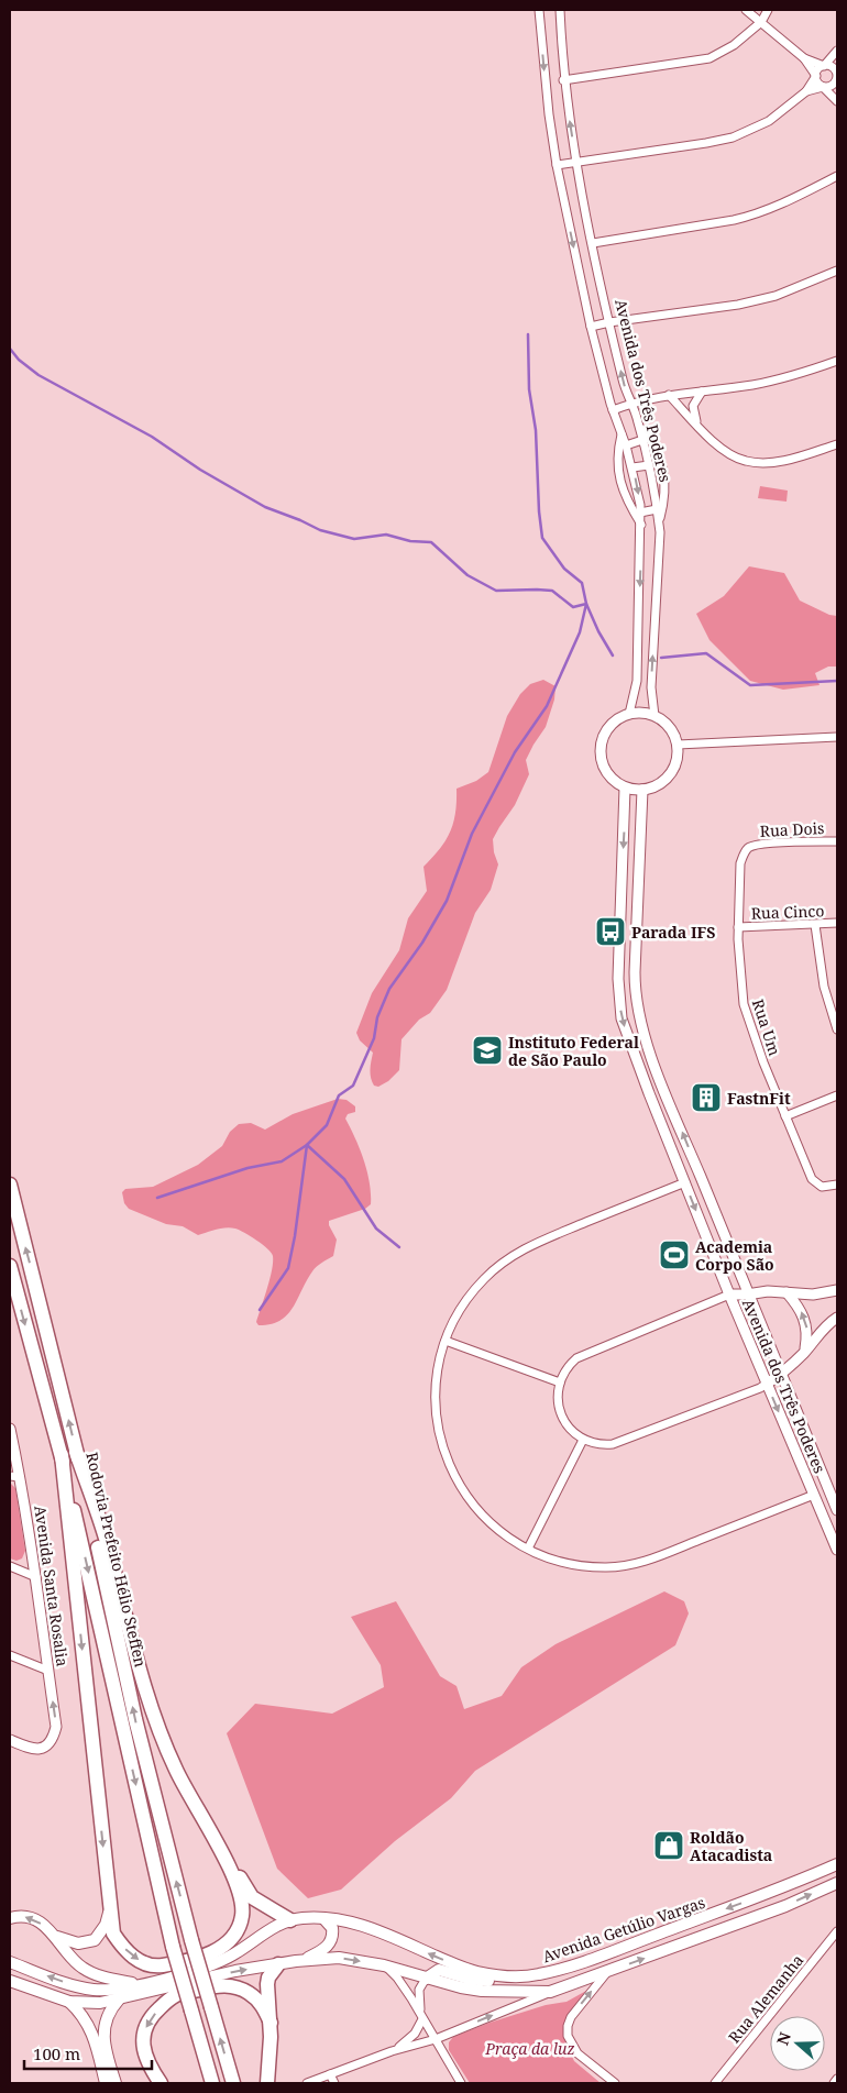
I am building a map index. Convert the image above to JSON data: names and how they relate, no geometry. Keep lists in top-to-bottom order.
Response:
{
  "streets": {
    "highway": ["Rodovia Prefeito Hélio Steffen"],
    "main road": ["Avenida Getúlio Vargas"],
    "street": [
      "Avenida dos Três Poderes",
      "Rua Dois",
      "Rua Cinco",
      "Rua Um",
      "Avenida Santa Rosalia",
      "Rua Alemanha"
    ]
  },
  "crossings": [
    ["Rua Dois", "Rua Um"],
    ["Rua Cinco", "Rua Um"]
  ],
  "parks": ["Praça da luz"],
  "places": {
    "bus stop": ["Parada IFS"],
    "school or university": ["Instituto Federal de São Paulo"],
    "building": ["FastnFit"],
    "sports": ["Academia Corpo São"],
    "shop": ["Roldão Atacadista"]
  },
  "scale_bar": "100 m",
  "north": "left"
}
